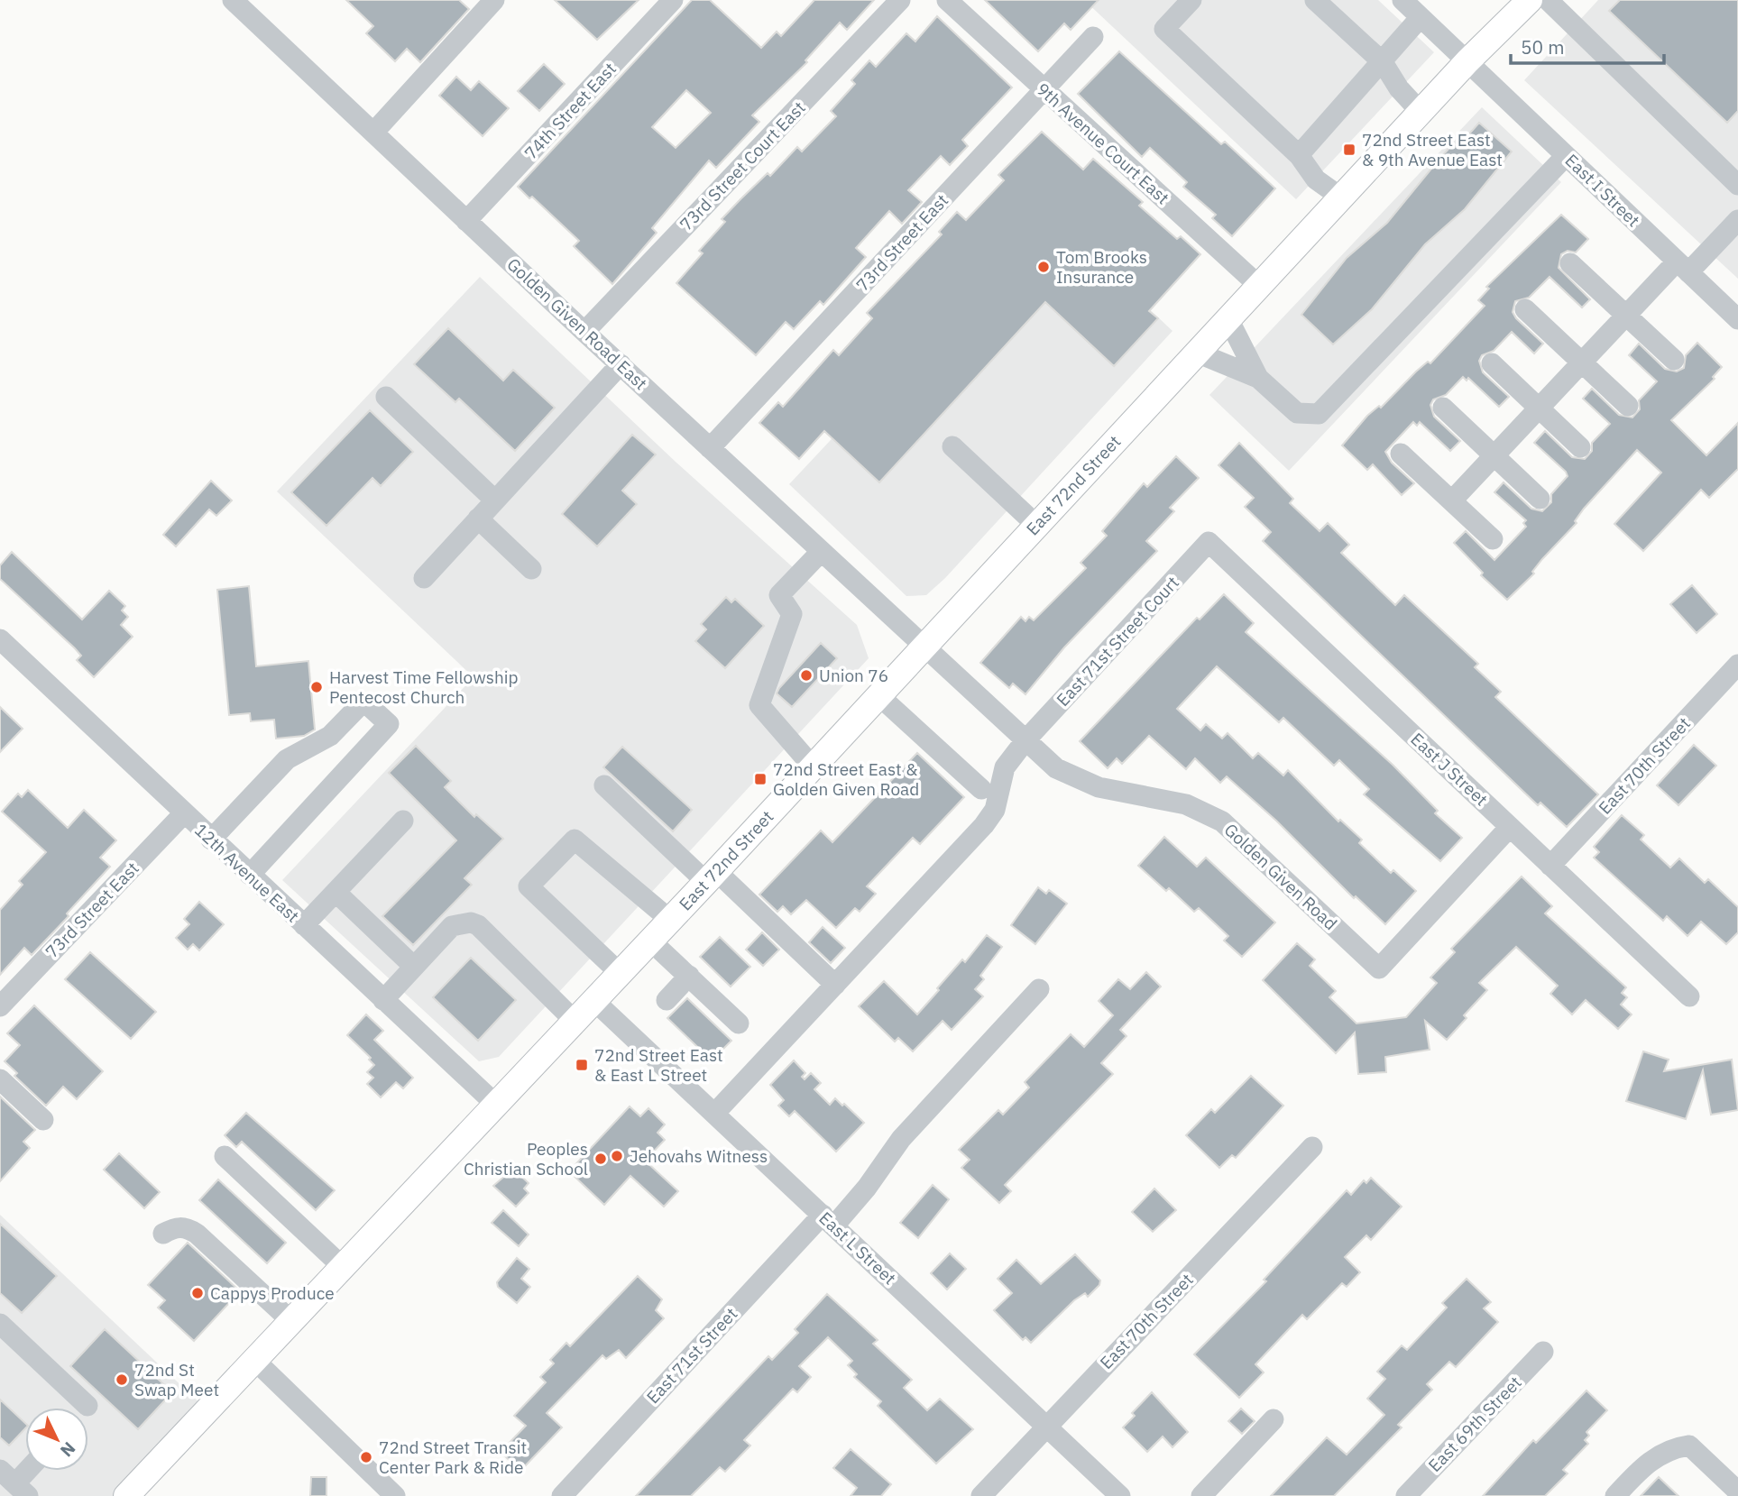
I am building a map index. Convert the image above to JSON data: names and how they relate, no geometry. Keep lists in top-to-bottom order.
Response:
{
  "streets": {
    "main road": ["East 72nd Street"],
    "street": [
      "74th Street East",
      "9th Avenue Court East",
      "73rd Street Court East",
      "East I Street",
      "73rd Street East",
      "Golden Given Road East",
      "East 71st Street Court",
      "East 70th Street",
      "East J Street",
      "12th Avenue East",
      "Golden Given Road",
      "East L Street",
      "East 71st Street",
      "East 69th Street"
    ]
  },
  "crossings": [
    ["74th Street East", "Golden Given Road East"],
    ["9th Avenue Court East", "73rd Street East"],
    ["9th Avenue Court East", "East 72nd Street"],
    ["73rd Street Court East", "Golden Given Road East"],
    ["East I Street", "East 72nd Street"],
    ["73rd Street East", "Golden Given Road East"],
    ["73rd Street East", "12th Avenue East"],
    ["Golden Given Road East", "East 72nd Street"],
    ["Golden Given Road East", "Golden Given Road"],
    ["East 72nd Street", "12th Avenue East"],
    ["East 72nd Street", "Golden Given Road"],
    ["East 72nd Street", "East L Street"],
    ["East 71st Street Court", "East J Street"],
    ["East 71st Street Court", "Golden Given Road"],
    ["East 71st Street Court", "East L Street"],
    ["East 70th Street", "East J Street"],
    ["East 70th Street", "East L Street"],
    ["East J Street", "Golden Given Road"],
    ["East L Street", "East 71st Street"]
  ],
  "places": {
    "transit": ["72nd Street East & 9th Avenue East", "72nd Street East & Golden Given Road", "72nd Street East & East L Street"],
    "other": [
      "Tom Brooks Insurance",
      "Union 76",
      "Harvest Time Fellowship Pentecost Church",
      "Jehovahs Witness",
      "Peoples Christian School",
      "Cappys Produce",
      "72nd St Swap Meet",
      "72nd Street Transit Center Park & Ride"
    ]
  },
  "scale_bar": "50 m",
  "north": "bottom right"
}
